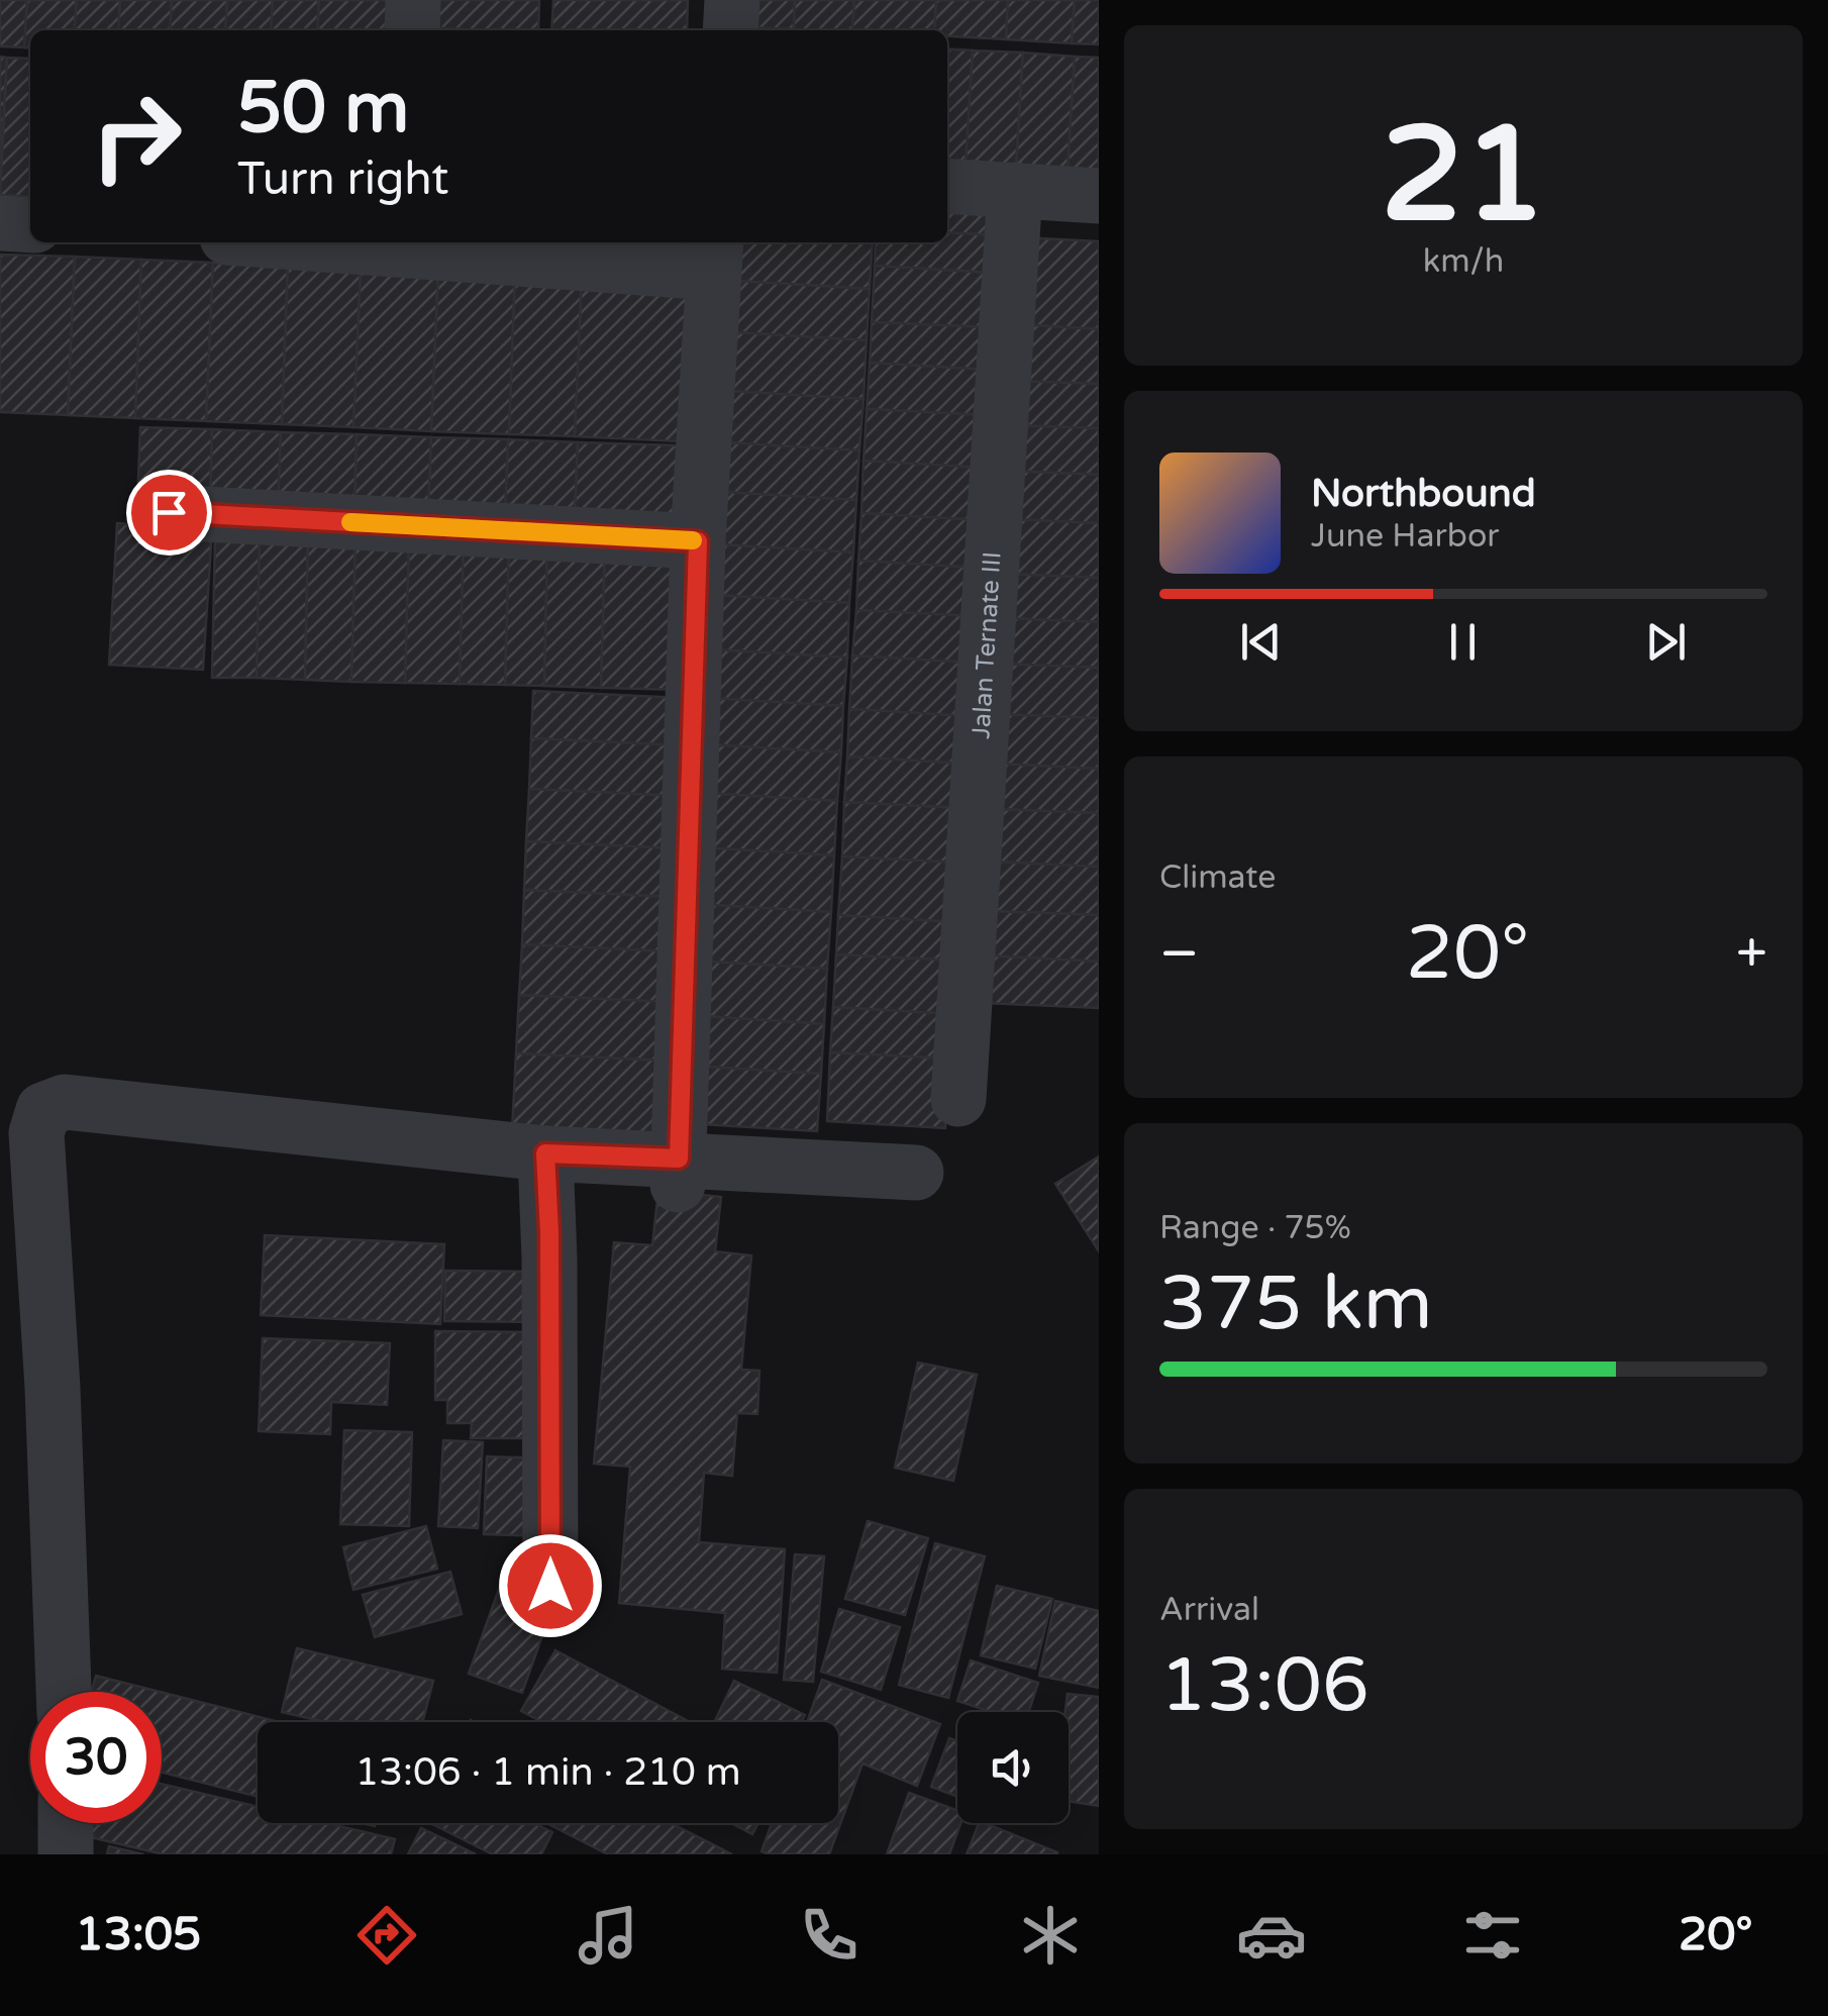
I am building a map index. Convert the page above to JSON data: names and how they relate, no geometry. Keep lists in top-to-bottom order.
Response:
{
  "streets": {
    "street": ["Jalan Ternate III"]
  },
  "page": {
    "tile": [
      ["21", "km/h"],
      "Climate",
      ["Range · 75%", "375 km"],
      ["Arrival", "13:06"]
    ],
    "turn": ["50 m", "Turn right"],
    "song": ["Northbound", "June Harbor"],
    "heat": ["−", "20°", "+"],
    "limit": "30",
    "trip": "13:06 · 1 min · 210 m",
    "tabs": ["13:05", "20°"]
  }
}
